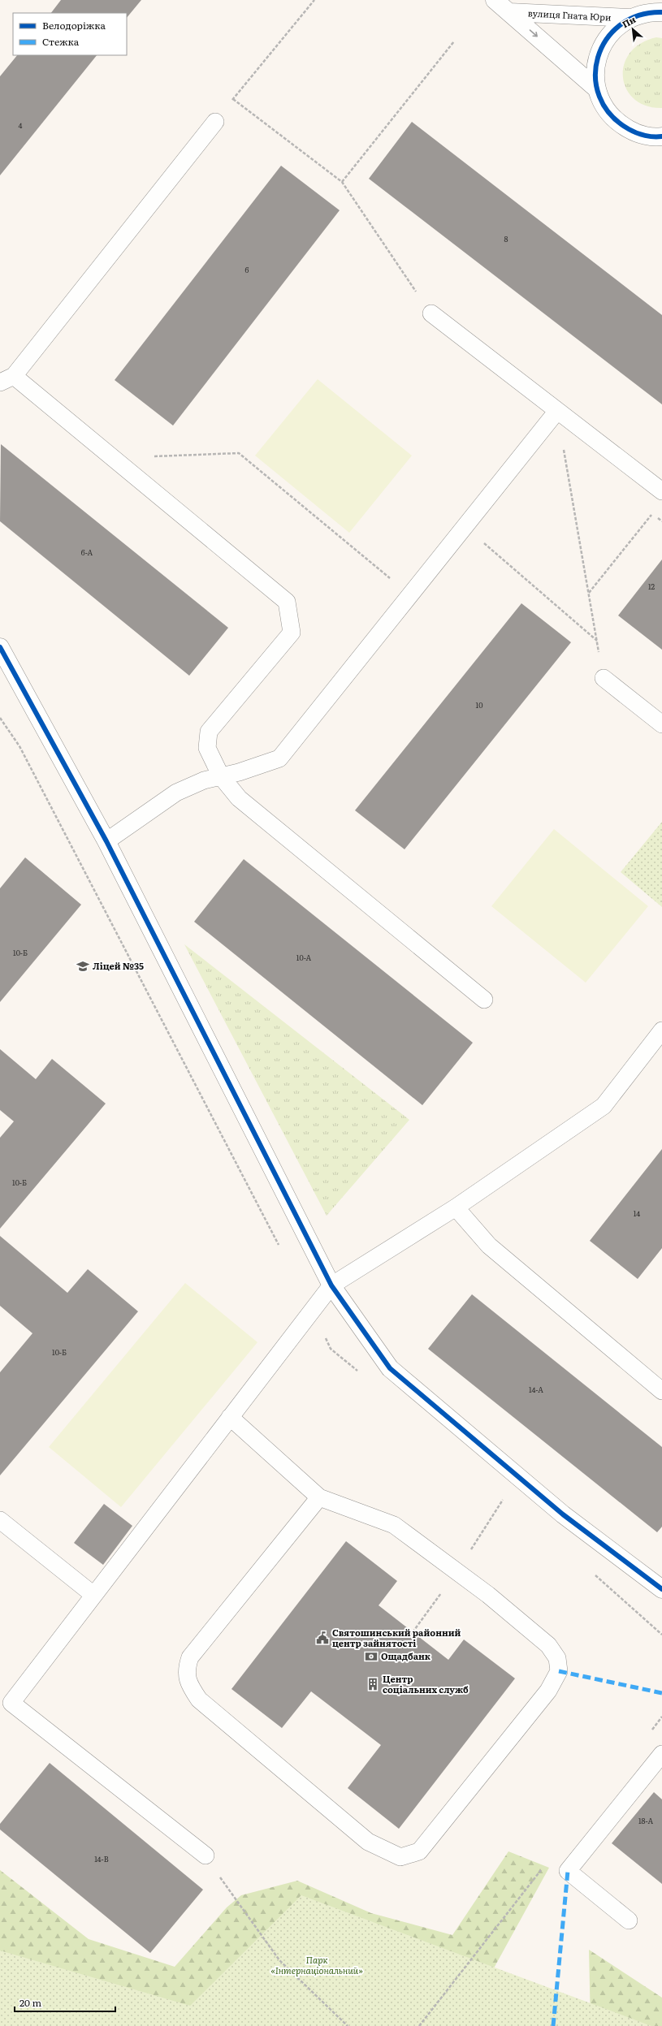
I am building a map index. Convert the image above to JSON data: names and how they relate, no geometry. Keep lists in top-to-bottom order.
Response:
{
  "streets": {
    "street": ["вулиця Гната Юри"]
  },
  "one_way": ["вулиця Гната Юри"],
  "parks": ["Парк «Інтернаціональний»"],
  "places": {
    "school or university": ["Ліцей №35"],
    "public building": ["Святошинський районний центр зайнятості"],
    "bank": ["Ощадбанк"],
    "building": ["Центр соціальних служб"]
  },
  "house_numbers": [
    "4",
    "8",
    "6",
    "6-А",
    "12",
    "10",
    "10-Б",
    "10-А",
    "10-Б",
    "14",
    "10-Б",
    "14-А",
    "18-А",
    "14-В"
  ],
  "legend": ["Велодоріжка", "Стежка"],
  "scale_bar": "20 m",
  "north": "top left"
}
